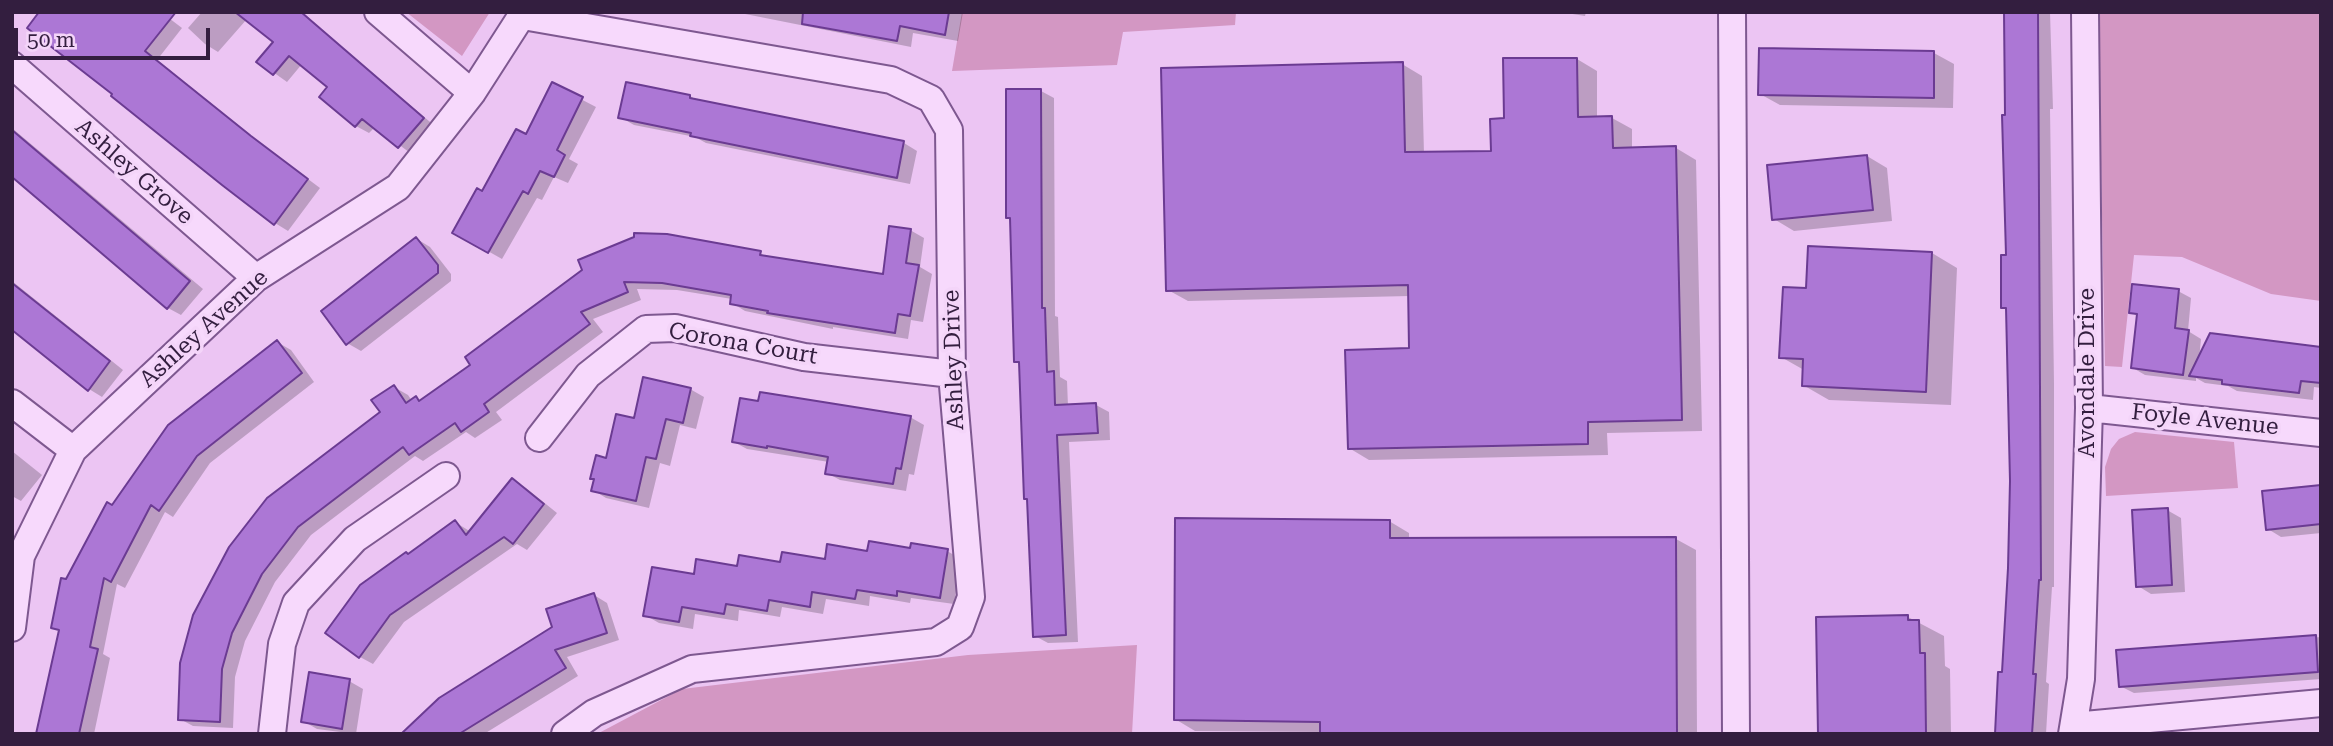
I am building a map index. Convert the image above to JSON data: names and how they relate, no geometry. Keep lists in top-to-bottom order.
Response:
{
  "streets": {
    "street": [
      "Ashley Grove",
      "Ashley Avenue",
      "Corona Court",
      "Ashley Drive",
      "Avondale Drive",
      "Foyle Avenue"
    ]
  },
  "crossings": [
    ["Ashley Grove", "Ashley Avenue"],
    ["Ashley Avenue", "Ashley Drive"],
    ["Corona Court", "Ashley Drive"],
    ["Avondale Drive", "Foyle Avenue"]
  ],
  "scale_bar": "50 m"
}
